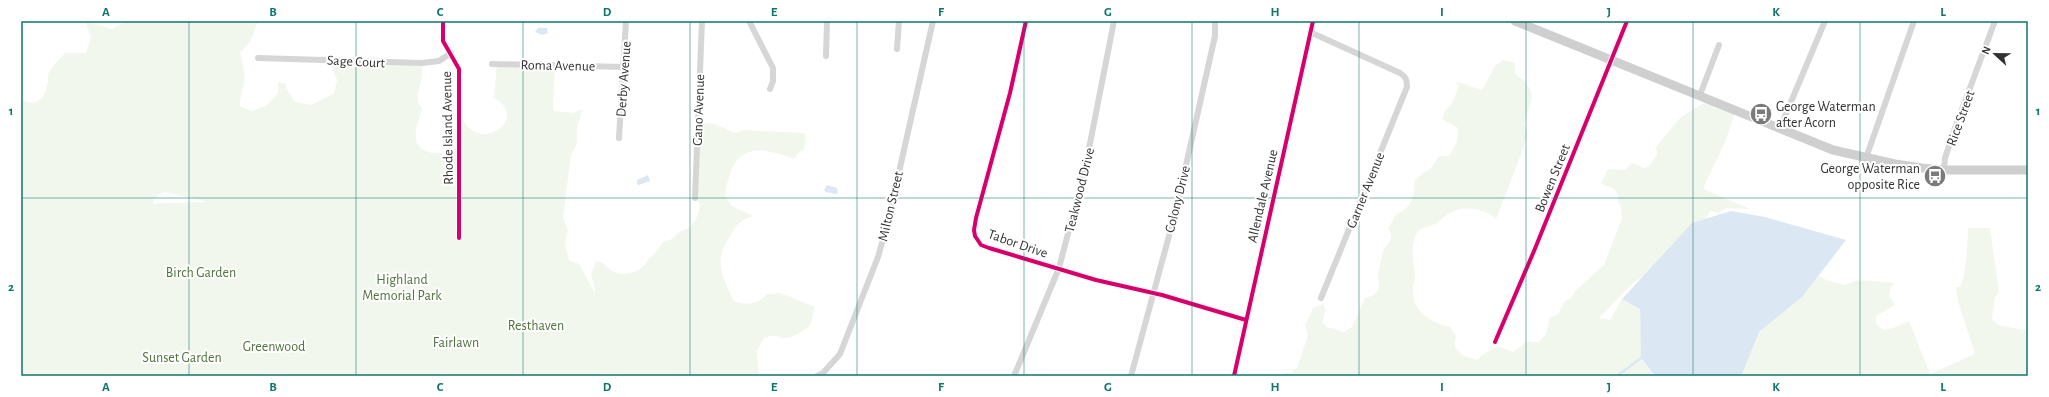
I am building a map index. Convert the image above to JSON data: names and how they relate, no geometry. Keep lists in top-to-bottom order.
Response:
{
  "streets": {
    "street": [
      "Sage Court",
      "Roma Avenue",
      "Derby Avenue",
      "Gano Avenue",
      "Rice Street",
      "Rhode Island Avenue",
      "Bowen Street",
      "Teakwood Drive",
      "Garner Avenue",
      "Allendale Avenue",
      "Colony Drive",
      "Milton Street",
      "Tabor Drive"
    ]
  },
  "crossings": [
    ["Sage Court", "Rhode Island Avenue"],
    ["Roma Avenue", "Derby Avenue"],
    ["Teakwood Drive", "Tabor Drive"],
    ["Garner Avenue", "Allendale Avenue"],
    ["Allendale Avenue", "Tabor Drive"],
    ["Colony Drive", "Tabor Drive"]
  ],
  "parks": [
    "Birch Garden",
    "Highland Memorial Park",
    "Resthaven",
    "Fairlawn",
    "Greenwood",
    "Sunset Garden"
  ],
  "places": {
    "bus stop": ["George Waterman after Acorn", "George Waterman opposite Rice"]
  },
  "north": "left",
  "grid": {
    "columns": [
      "A",
      "B",
      "C",
      "D",
      "E",
      "F",
      "G",
      "H",
      "I",
      "J",
      "K",
      "L"
    ],
    "rows": ["1", "2"]
  }
}
